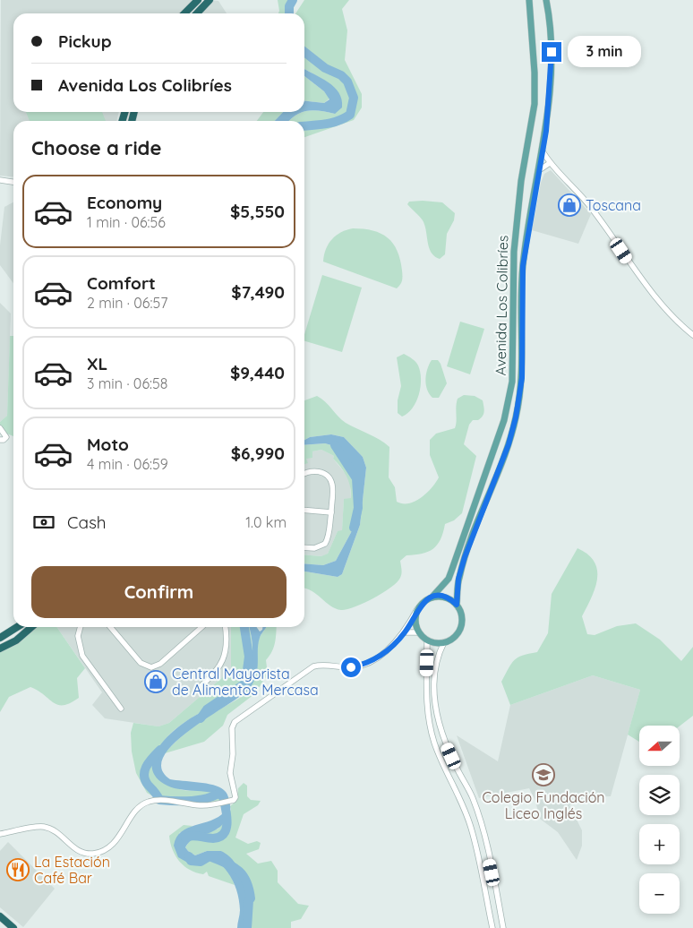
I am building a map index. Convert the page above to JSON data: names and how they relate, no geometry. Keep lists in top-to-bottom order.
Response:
{
  "streets": {
    "main road": ["Avenida Los Colibríes"]
  },
  "places": {
    "shop": ["Toscana", "Central Mayorista de Alimentos Mercasa"],
    "school or university": ["Colegio Fundación Liceo Inglés"],
    "restaurant": ["La Estación Café Bar"]
  },
  "north": "left",
  "page": {
    "banner": ["Pickup", "Avenida Los Colibríes"],
    "bubble": "3 min",
    "heading": "Choose a ride",
    "list": [
      {
        "name": "Economy",
        "note": "1 min · 06:56",
        "value": "$5,550"
      },
      {
        "name": "Comfort",
        "note": "2 min · 06:57",
        "value": "$7,490"
      },
      {
        "name": "XL",
        "note": "3 min · 06:58",
        "value": "$9,440"
      },
      {
        "name": "Moto",
        "note": "4 min · 06:59",
        "value": "$6,990"
      }
    ],
    "pay": ["Cash", "1.0 km"],
    "buttons": "Confirm",
    "map_buttons": ["+", "−"]
  }
}
